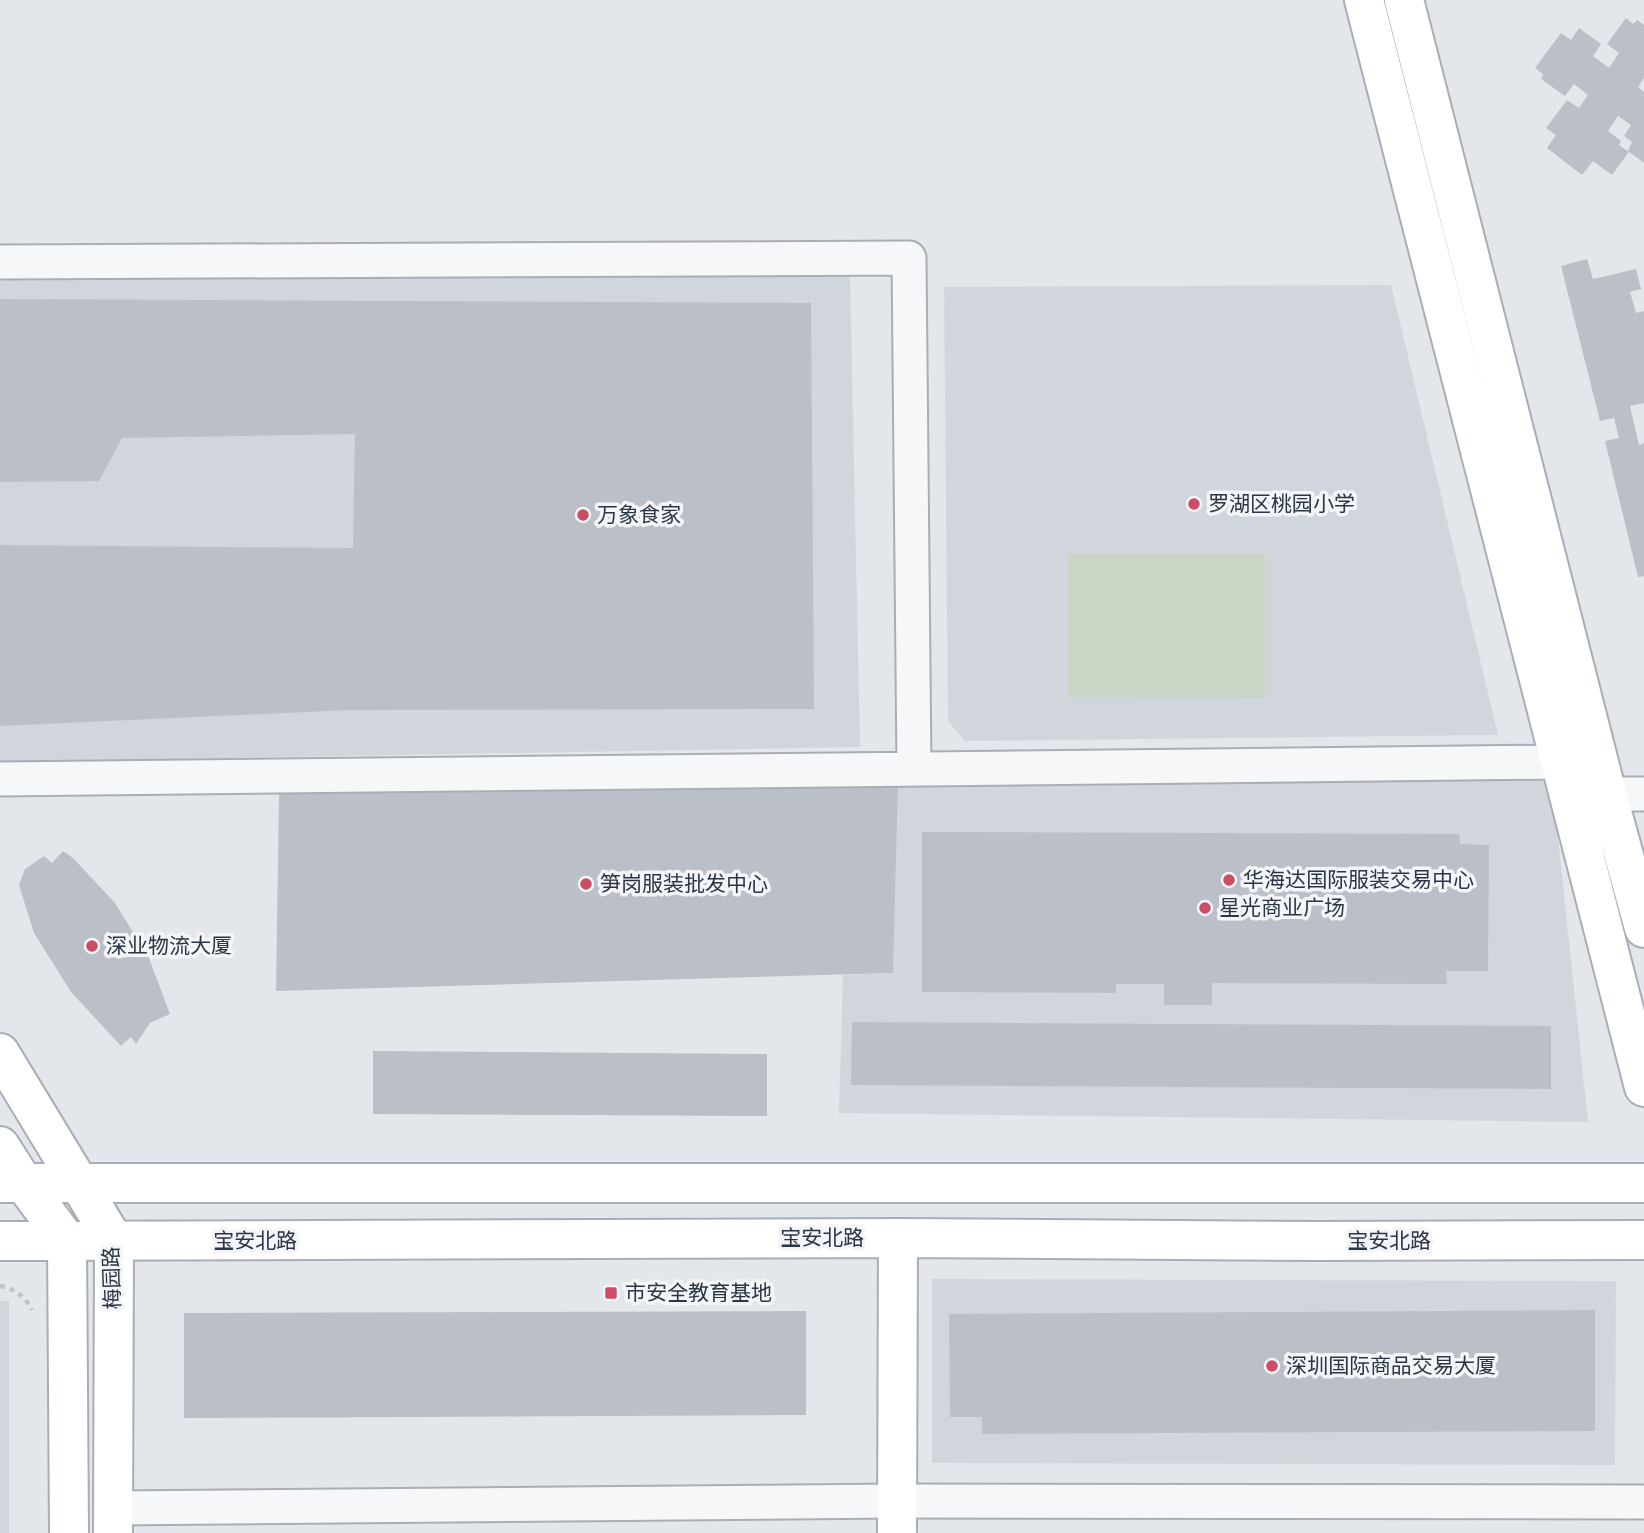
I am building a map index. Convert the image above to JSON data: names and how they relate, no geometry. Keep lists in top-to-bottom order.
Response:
{
  "streets": {
    "street": ["宝安北路", "梅园路"]
  },
  "crossings": [
    ["宝安北路", "梅园路"]
  ],
  "places": {
    "other": [
      "罗湖区桃园小学",
      "万象食家",
      "华海达国际服装交易中心",
      "笋岗服装批发中心",
      "星光商业广场",
      "深业物流大厦",
      "深圳国际商品交易大厦"
    ],
    "transit": ["市安全教育基地"]
  }
}
